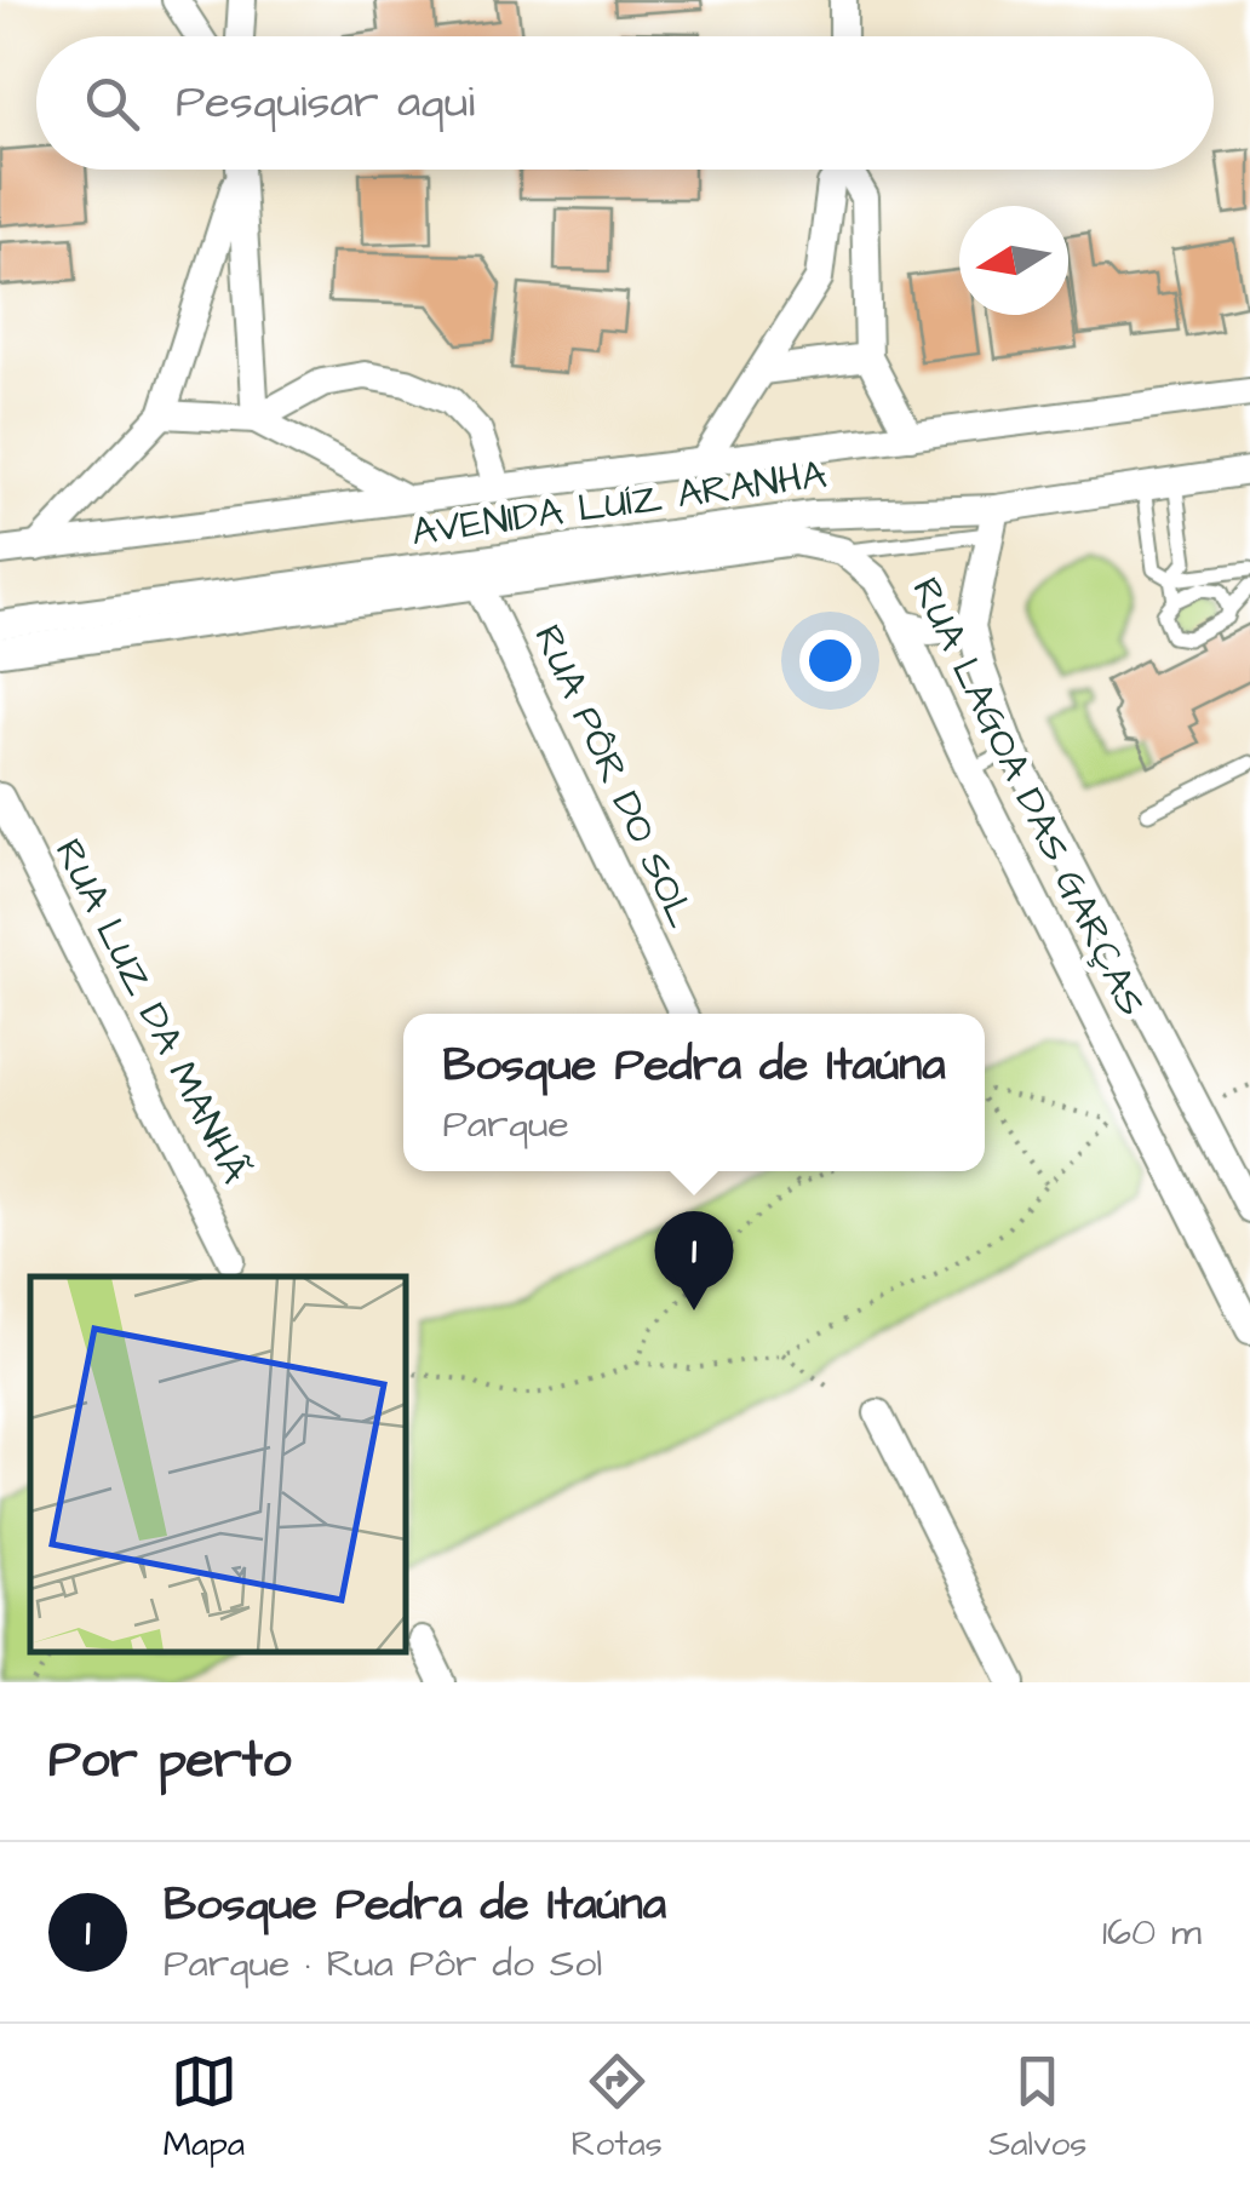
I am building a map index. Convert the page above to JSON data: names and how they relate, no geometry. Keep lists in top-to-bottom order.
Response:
{
  "streets": {
    "street": [
      "AVENIDA LUÍZ ARANHA",
      "RUA PÔR DO SOL",
      "RUA LAGOA DAS GARÇAS",
      "RUA LUZ DA MANHÃ"
    ]
  },
  "crossings": [
    ["AVENIDA LUÍZ ARANHA", "RUA PÔR DO SOL"],
    ["AVENIDA LUÍZ ARANHA", "RUA LAGOA DAS GARÇAS"]
  ],
  "north": "left",
  "page": {
    "search": "Pesquisar aqui",
    "popup": ["Bosque Pedra de Itaúna", "Parque"],
    "pins": "1",
    "heading": "Por perto",
    "list": [
      {
        "mark": "1",
        "name": "Bosque Pedra de Itaúna",
        "note": "Parque · Rua Pôr do Sol",
        "value": "160 m"
      }
    ],
    "nav": ["Mapa", "Rotas", "Salvos"]
  }
}
